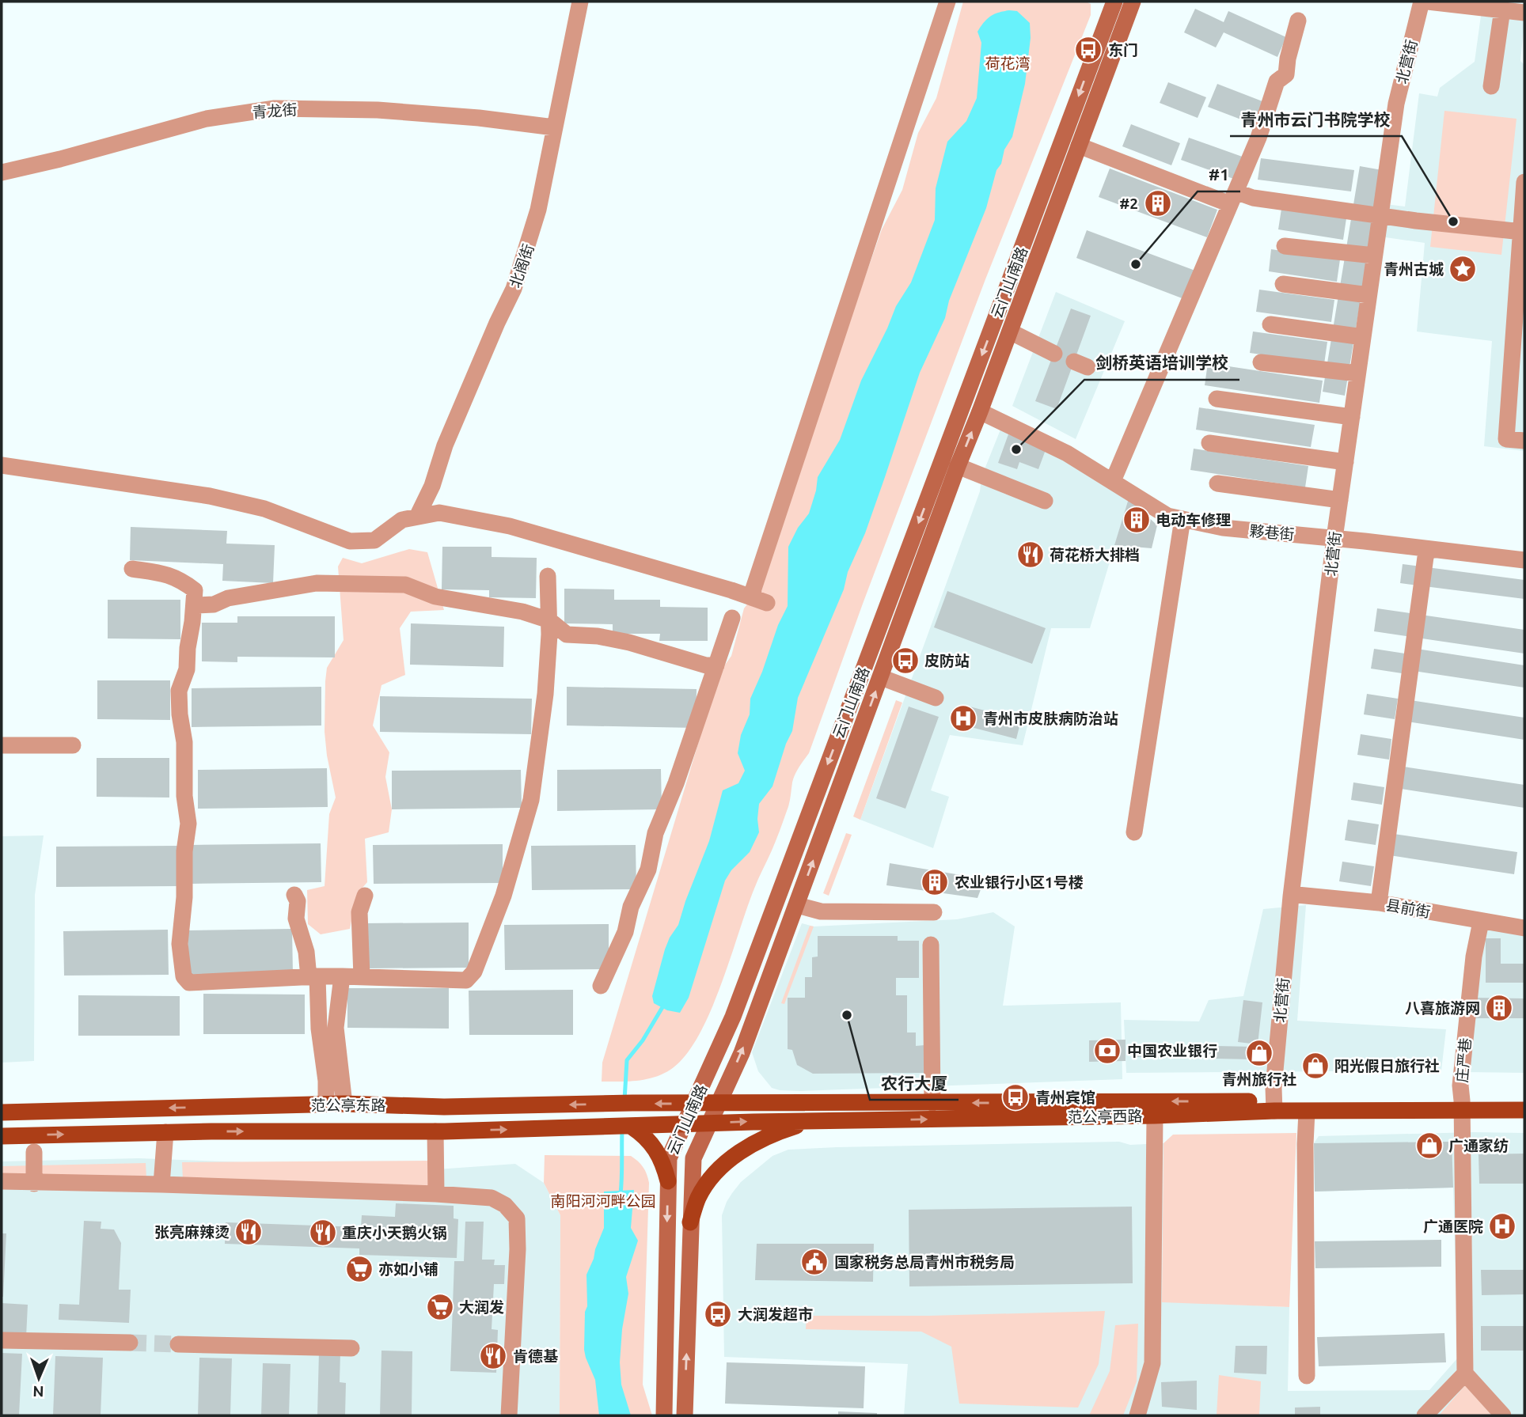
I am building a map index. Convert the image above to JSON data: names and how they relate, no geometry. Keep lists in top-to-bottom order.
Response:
{
  "streets": {
    "main road": ["云门山南路", "范公亭东路", "范公亭西路"],
    "street": [
      "北营街",
      "青龙街",
      "北阁街",
      "夥巷街",
      "县前街",
      "庄严巷"
    ]
  },
  "crossings": [
    ["北营街", "夥巷街"],
    ["北营街", "县前街"],
    ["北营街", "范公亭西路"],
    ["青龙街", "北阁街"],
    ["云门山南路", "夥巷街"],
    ["云门山南路", "范公亭东路"],
    ["云门山南路", "范公亭西路"],
    ["县前街", "庄严巷"],
    ["庄严巷", "范公亭西路"],
    ["范公亭东路", "范公亭西路"]
  ],
  "parks": ["荷花湾", "南阳河河畔公园"],
  "places": {
    "bus stop": [
      "东门",
      "皮防站",
      "青州宾馆",
      "大润发超市"
    ],
    "building": [
      "#2",
      "电动车修理",
      "农业银行小区1号楼",
      "八喜旅游网"
    ],
    "other": [
      "青州市云门书院学校",
      "#1",
      "剑桥英语培训学校",
      "农行大厦"
    ],
    "place": ["青州古城"],
    "restaurant": [
      "荷花桥大排档",
      "张亮麻辣烫",
      "重庆小天鹅火锅",
      "肯德基"
    ],
    "hospital": ["青州市皮肤病防治站", "广通医院"],
    "bank": ["中国农业银行"],
    "shop": ["青州旅行社", "阳光假日旅行社", "广通家纺"],
    "public building": ["国家税务总局青州市税务局"],
    "supermarket": ["亦如小铺", "大润发"]
  },
  "north": "bottom"
}
